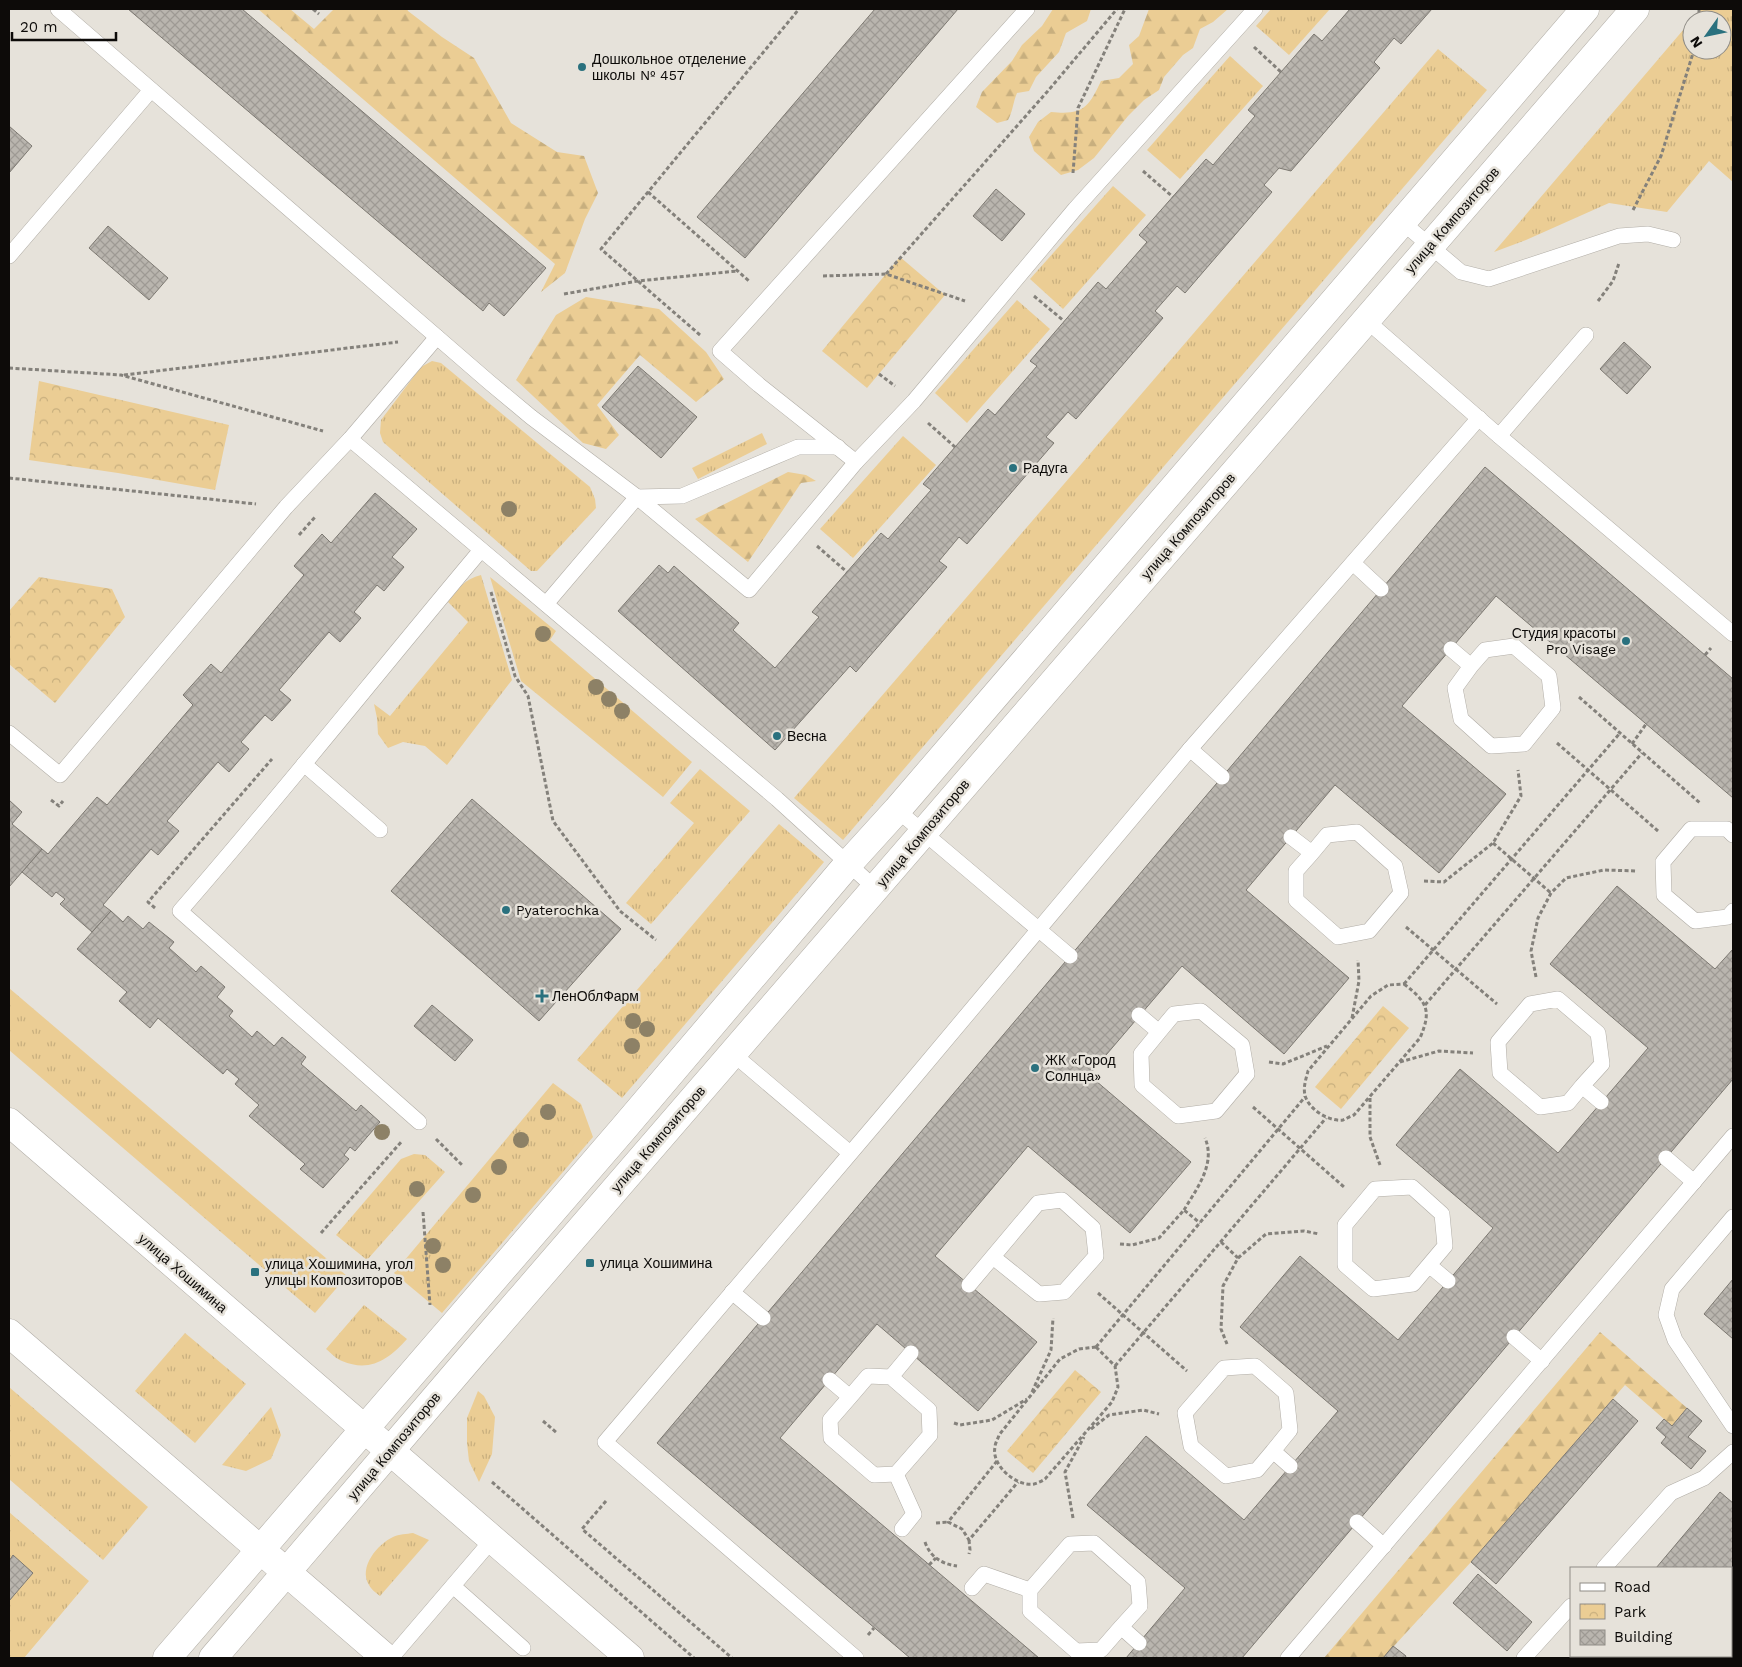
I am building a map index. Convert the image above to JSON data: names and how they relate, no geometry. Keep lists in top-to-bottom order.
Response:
{
  "streets": {
    "street": ["улица Композиторов", "улица Хошимина"]
  },
  "crossings": [
    ["улица Композиторов", "улица Хошимина"]
  ],
  "places": {
    "other": [
      "Дошкольное отделение школы № 457",
      "Радуга",
      "Студия красоты Pro Visage",
      "Весна",
      "Pyaterochka",
      "ЖК «Город Солнца»"
    ],
    "health": ["ЛенОблФарм"],
    "transit": ["улица Хошимина", "улица Хошимина, угол улицы Композиторов"]
  },
  "legend": ["Road", "Park", "Building"],
  "scale_bar": "20 m",
  "north": "bottom left"
}
